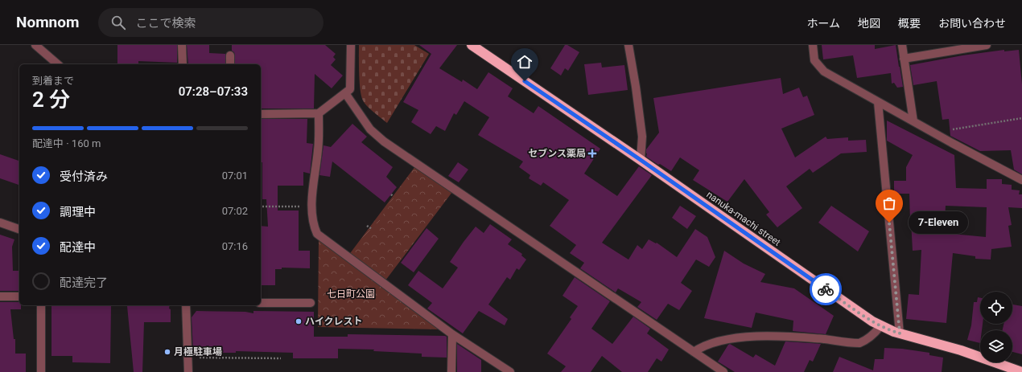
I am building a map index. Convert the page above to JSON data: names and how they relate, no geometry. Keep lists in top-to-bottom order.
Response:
{
  "streets": {
    "highway": ["nanuka-machi street"]
  },
  "parks": ["七日町公園"],
  "places": {
    "health": ["セブンス薬局"],
    "other": ["7-Eleven", "ハイクレスト", "月極駐車場"]
  },
  "page": {
    "header": "Nomnom",
    "search": "ここで検索",
    "nav": [
      "ホーム",
      "地図",
      "概要",
      "お問い合わせ"
    ],
    "heading": ["2 分", "到着まで", "07:28–07:33"],
    "bar": "配達中 · 160 m",
    "list": [
      ["受付済み", "07:01"],
      ["調理中", "07:02"],
      ["配達中", "07:16"],
      "配達完了"
    ],
    "bubble": "7-Eleven"
  }
}
